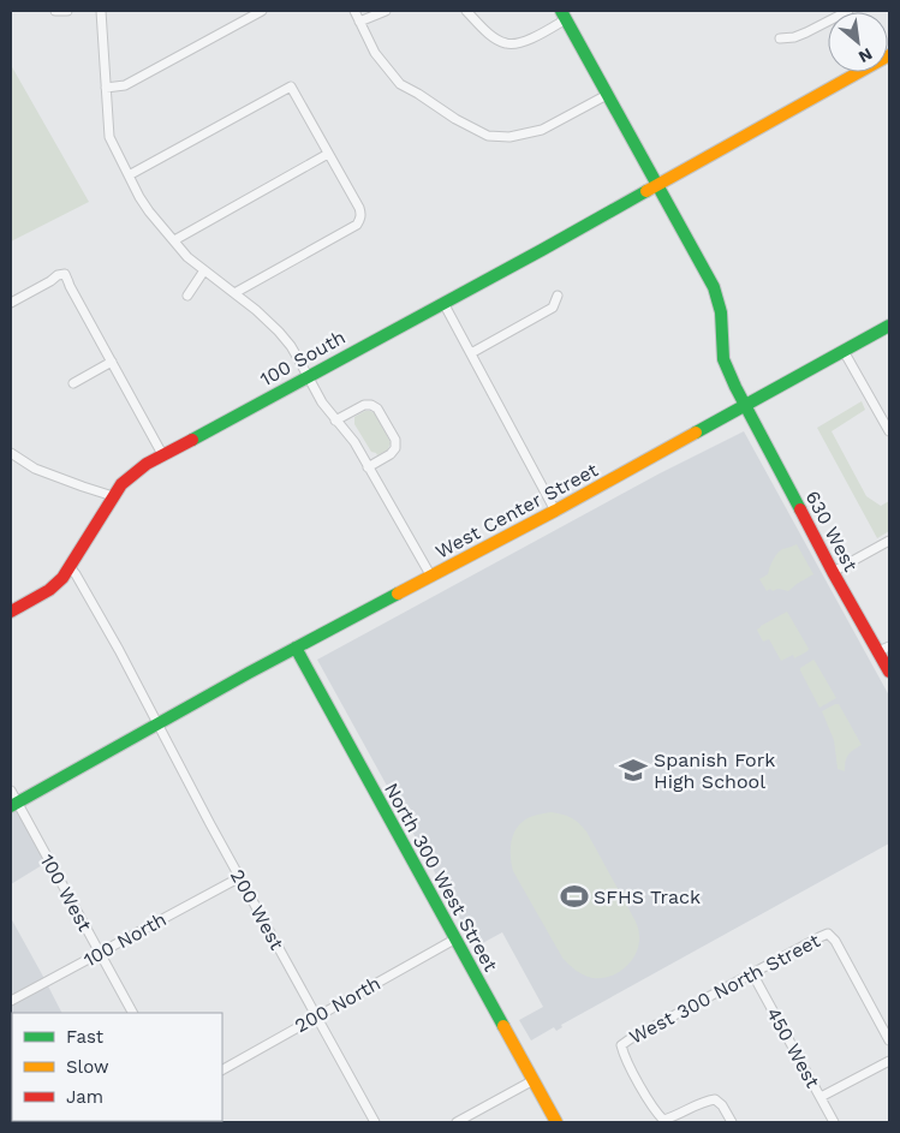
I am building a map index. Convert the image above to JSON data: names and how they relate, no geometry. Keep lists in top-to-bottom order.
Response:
{
  "streets": {
    "street": [
      "100 South",
      "West Center Street",
      "630 West",
      "North 300 West Street",
      "100 West",
      "200 West",
      "100 North",
      "West 300 North Street",
      "200 North",
      "450 West"
    ]
  },
  "crossings": [
    ["100 South", "630 West"],
    ["100 South", "200 West"],
    ["West Center Street", "630 West"],
    ["West Center Street", "North 300 West Street"],
    ["West Center Street", "100 West"],
    ["West Center Street", "200 West"],
    ["North 300 West Street", "200 North"],
    ["100 West", "100 North"],
    ["200 West", "100 North"],
    ["200 West", "200 North"],
    ["West 300 North Street", "450 West"]
  ],
  "places": {
    "school or university": ["Spanish Fork High School"],
    "sports": ["SFHS Track"]
  },
  "legend": ["Fast", "Slow", "Jam"],
  "north": "bottom right"
}
